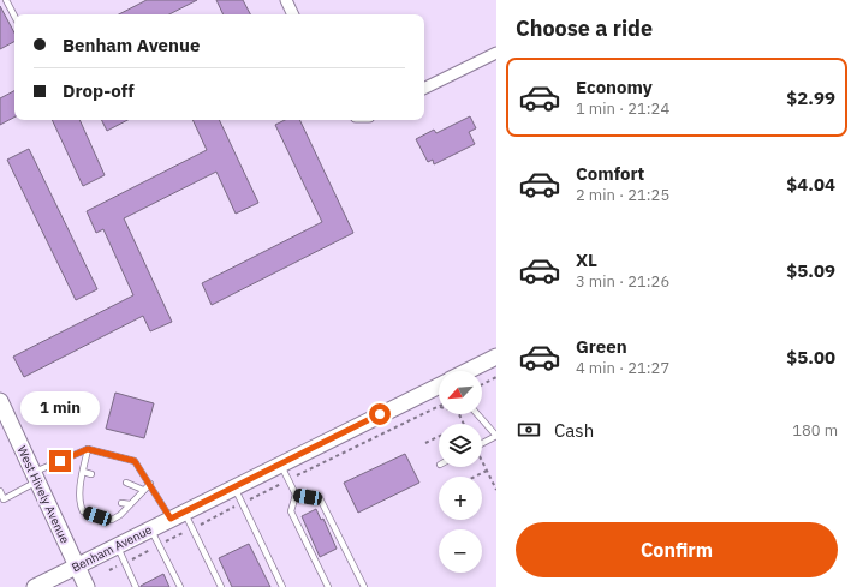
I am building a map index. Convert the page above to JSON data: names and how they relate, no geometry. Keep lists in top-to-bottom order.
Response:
{
  "streets": {
    "main road": ["West Hively Avenue", "Benham Avenue"]
  },
  "crossings": [
    ["West Hively Avenue", "Benham Avenue"]
  ],
  "north": "bottom left",
  "page": {
    "heading": "Choose a ride",
    "banner": ["Benham Avenue", "Drop-off"],
    "list": [
      {
        "name": "Economy",
        "note": "1 min · 21:24",
        "value": "$2.99"
      },
      {
        "name": "Comfort",
        "note": "2 min · 21:25",
        "value": "$4.04"
      },
      {
        "name": "XL",
        "note": "3 min · 21:26",
        "value": "$5.09"
      },
      {
        "name": "Green",
        "note": "4 min · 21:27",
        "value": "$5.00"
      }
    ],
    "map_buttons": ["+", "−"],
    "bubble": "1 min",
    "pay": ["Cash", "180 m"],
    "buttons": "Confirm"
  }
}
